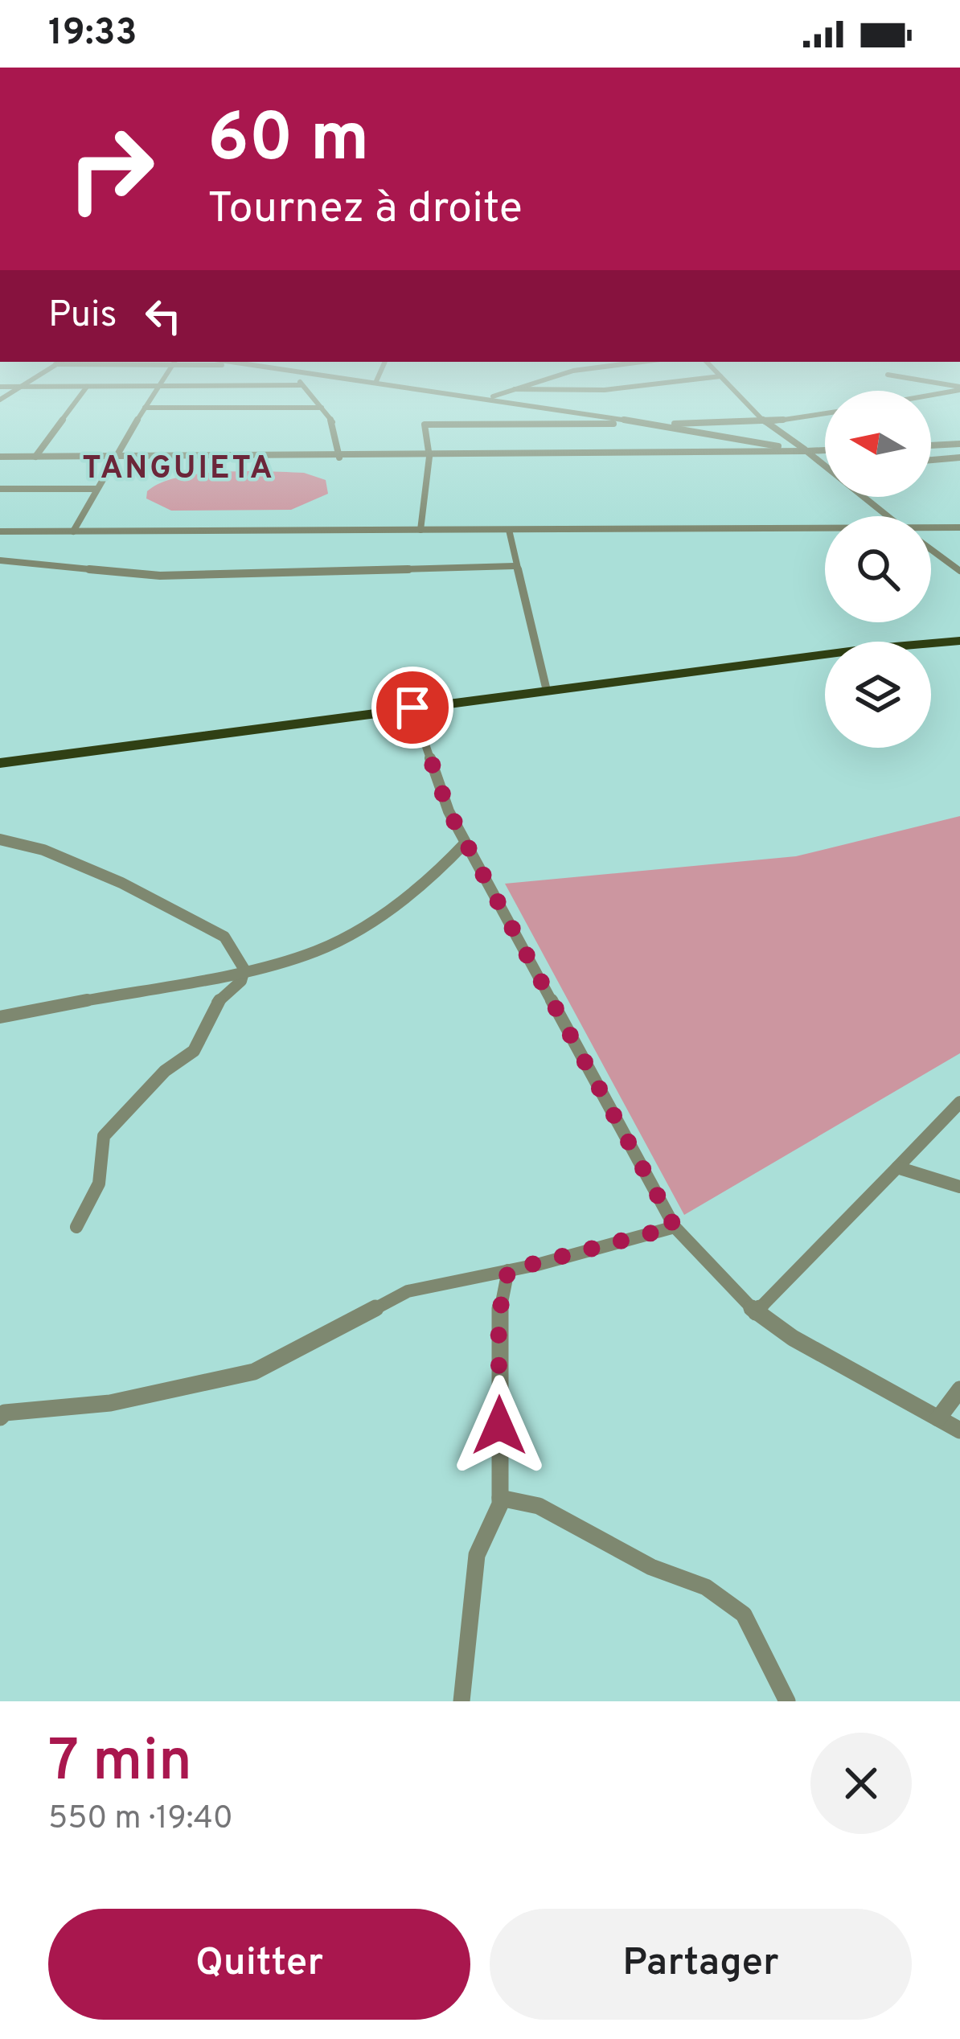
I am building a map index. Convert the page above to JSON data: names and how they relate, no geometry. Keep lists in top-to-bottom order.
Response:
{
  "districts": ["TANGUIETA"],
  "north": "left",
  "page": {
    "status": "19:33",
    "turn": ["60 m", "Tournez à droite"],
    "then": "Puis",
    "heading": ["7 min", "550 m · 19:40"],
    "buttons": ["Quitter", "Partager"]
  }
}
